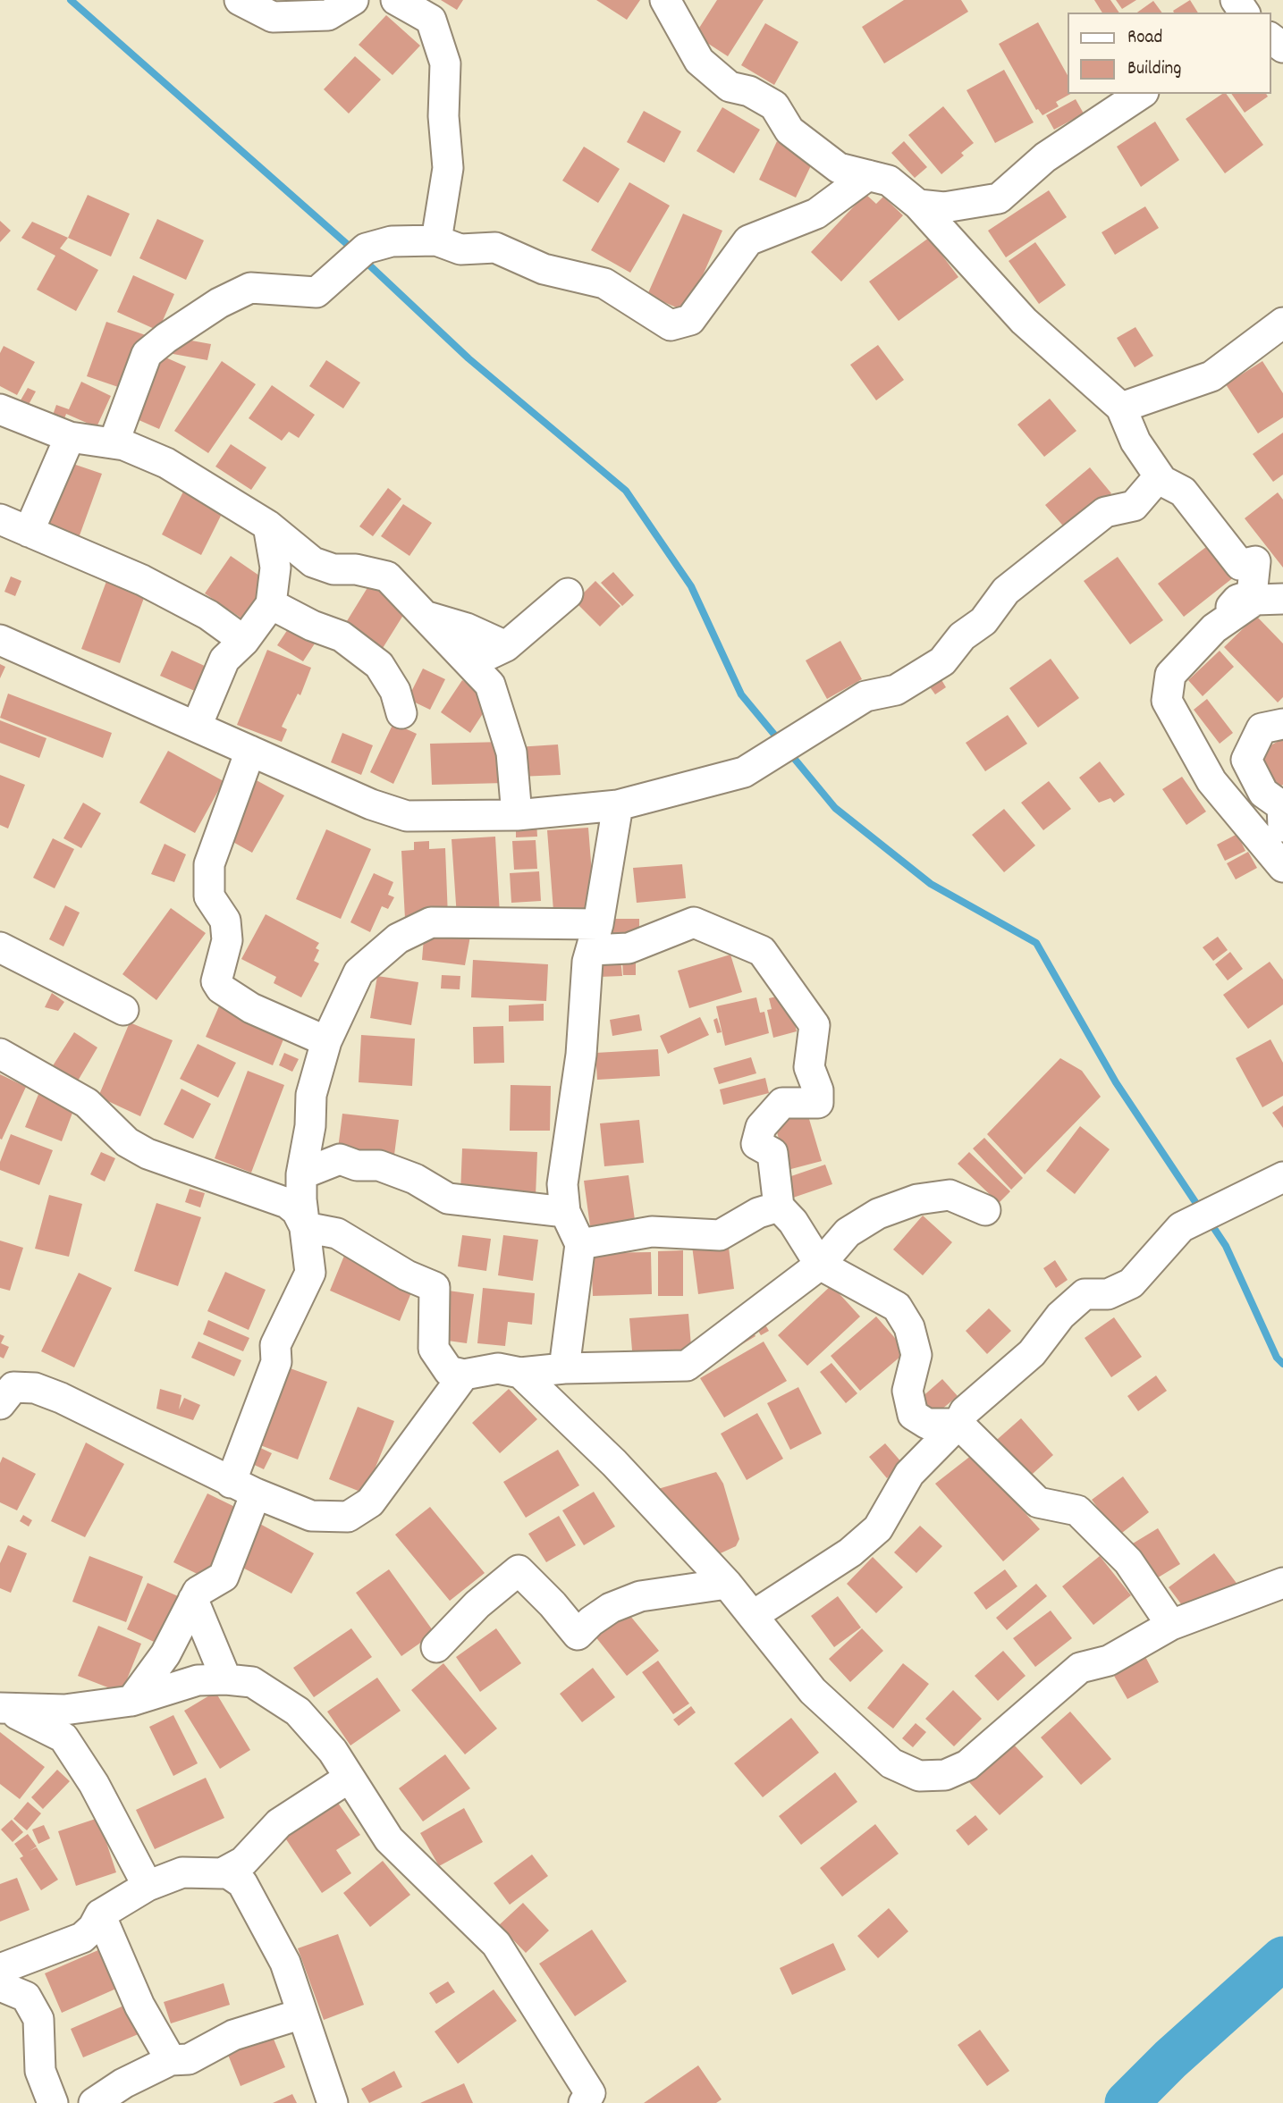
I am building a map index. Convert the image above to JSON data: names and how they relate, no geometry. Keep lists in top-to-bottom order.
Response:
{
  "legend": ["Road", "Building"]
}
